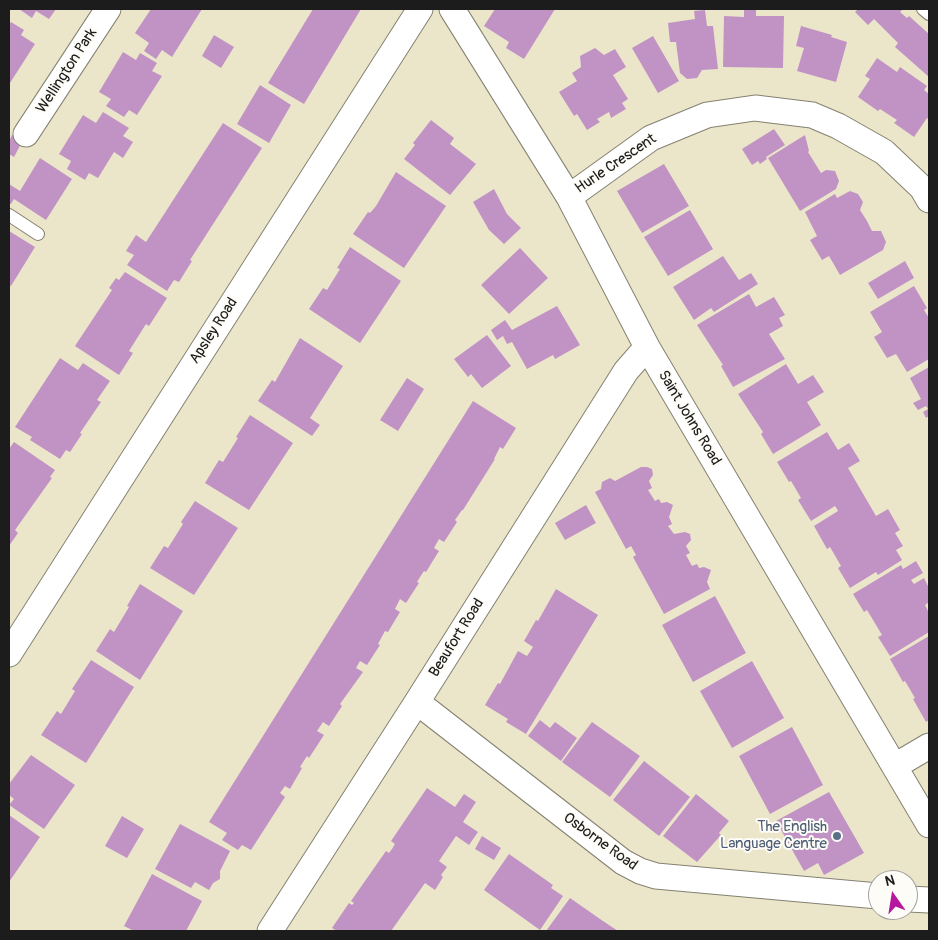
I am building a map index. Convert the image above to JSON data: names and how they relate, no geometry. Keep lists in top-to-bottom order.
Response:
{
  "streets": {
    "street": [
      "Wellington Park",
      "Hurle Crescent",
      "Apsley Road",
      "Saint Johns Road",
      "Beaufort Road",
      "Osborne Road"
    ]
  },
  "crossings": [
    ["Hurle Crescent", "Saint Johns Road"],
    ["Saint Johns Road", "Beaufort Road"],
    ["Beaufort Road", "Osborne Road"]
  ],
  "places": ["The English Language Centre"],
  "north": "top"
}
